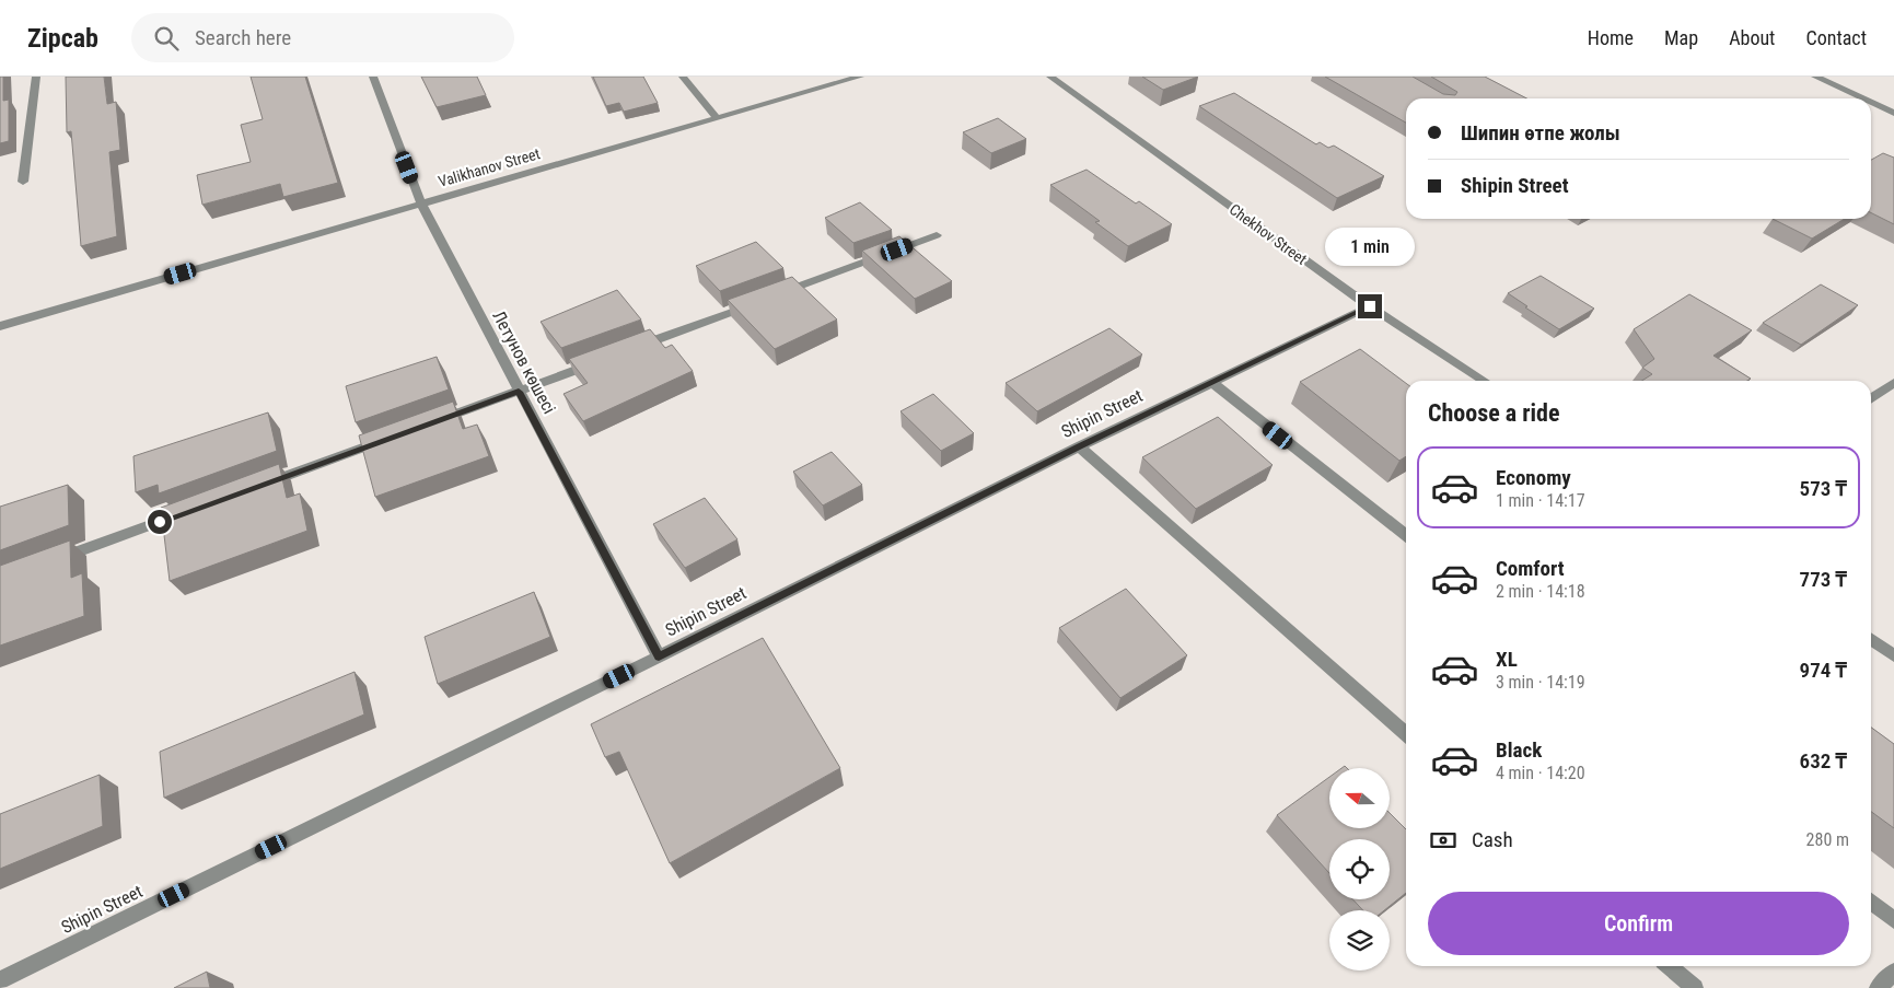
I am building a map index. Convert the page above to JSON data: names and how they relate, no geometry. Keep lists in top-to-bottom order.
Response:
{
  "streets": {
    "street": [
      "Valikhanov Street",
      "Chekhov Street",
      "Летунов көшесі",
      "Shipin Street"
    ]
  },
  "crossings": [
    ["Valikhanov Street", "Летунов көшесі"],
    ["Chekhov Street", "Shipin Street"],
    ["Летунов көшесі", "Shipin Street"]
  ],
  "north": "left",
  "page": {
    "header": "Zipcab",
    "search": "Search here",
    "nav": [
      "Home",
      "Map",
      "About",
      "Contact"
    ],
    "banner": ["Шипин өтпе жолы", "Shipin Street"],
    "bubble": "1 min",
    "heading": "Choose a ride",
    "list": [
      {
        "name": "Economy",
        "note": "1 min · 14:17",
        "value": "573 ₸"
      },
      {
        "name": "Comfort",
        "note": "2 min · 14:18",
        "value": "773 ₸"
      },
      {
        "name": "XL",
        "note": "3 min · 14:19",
        "value": "974 ₸"
      },
      {
        "name": "Black",
        "note": "4 min · 14:20",
        "value": "632 ₸"
      }
    ],
    "pay": ["Cash", "280 m"],
    "buttons": "Confirm"
  }
}
